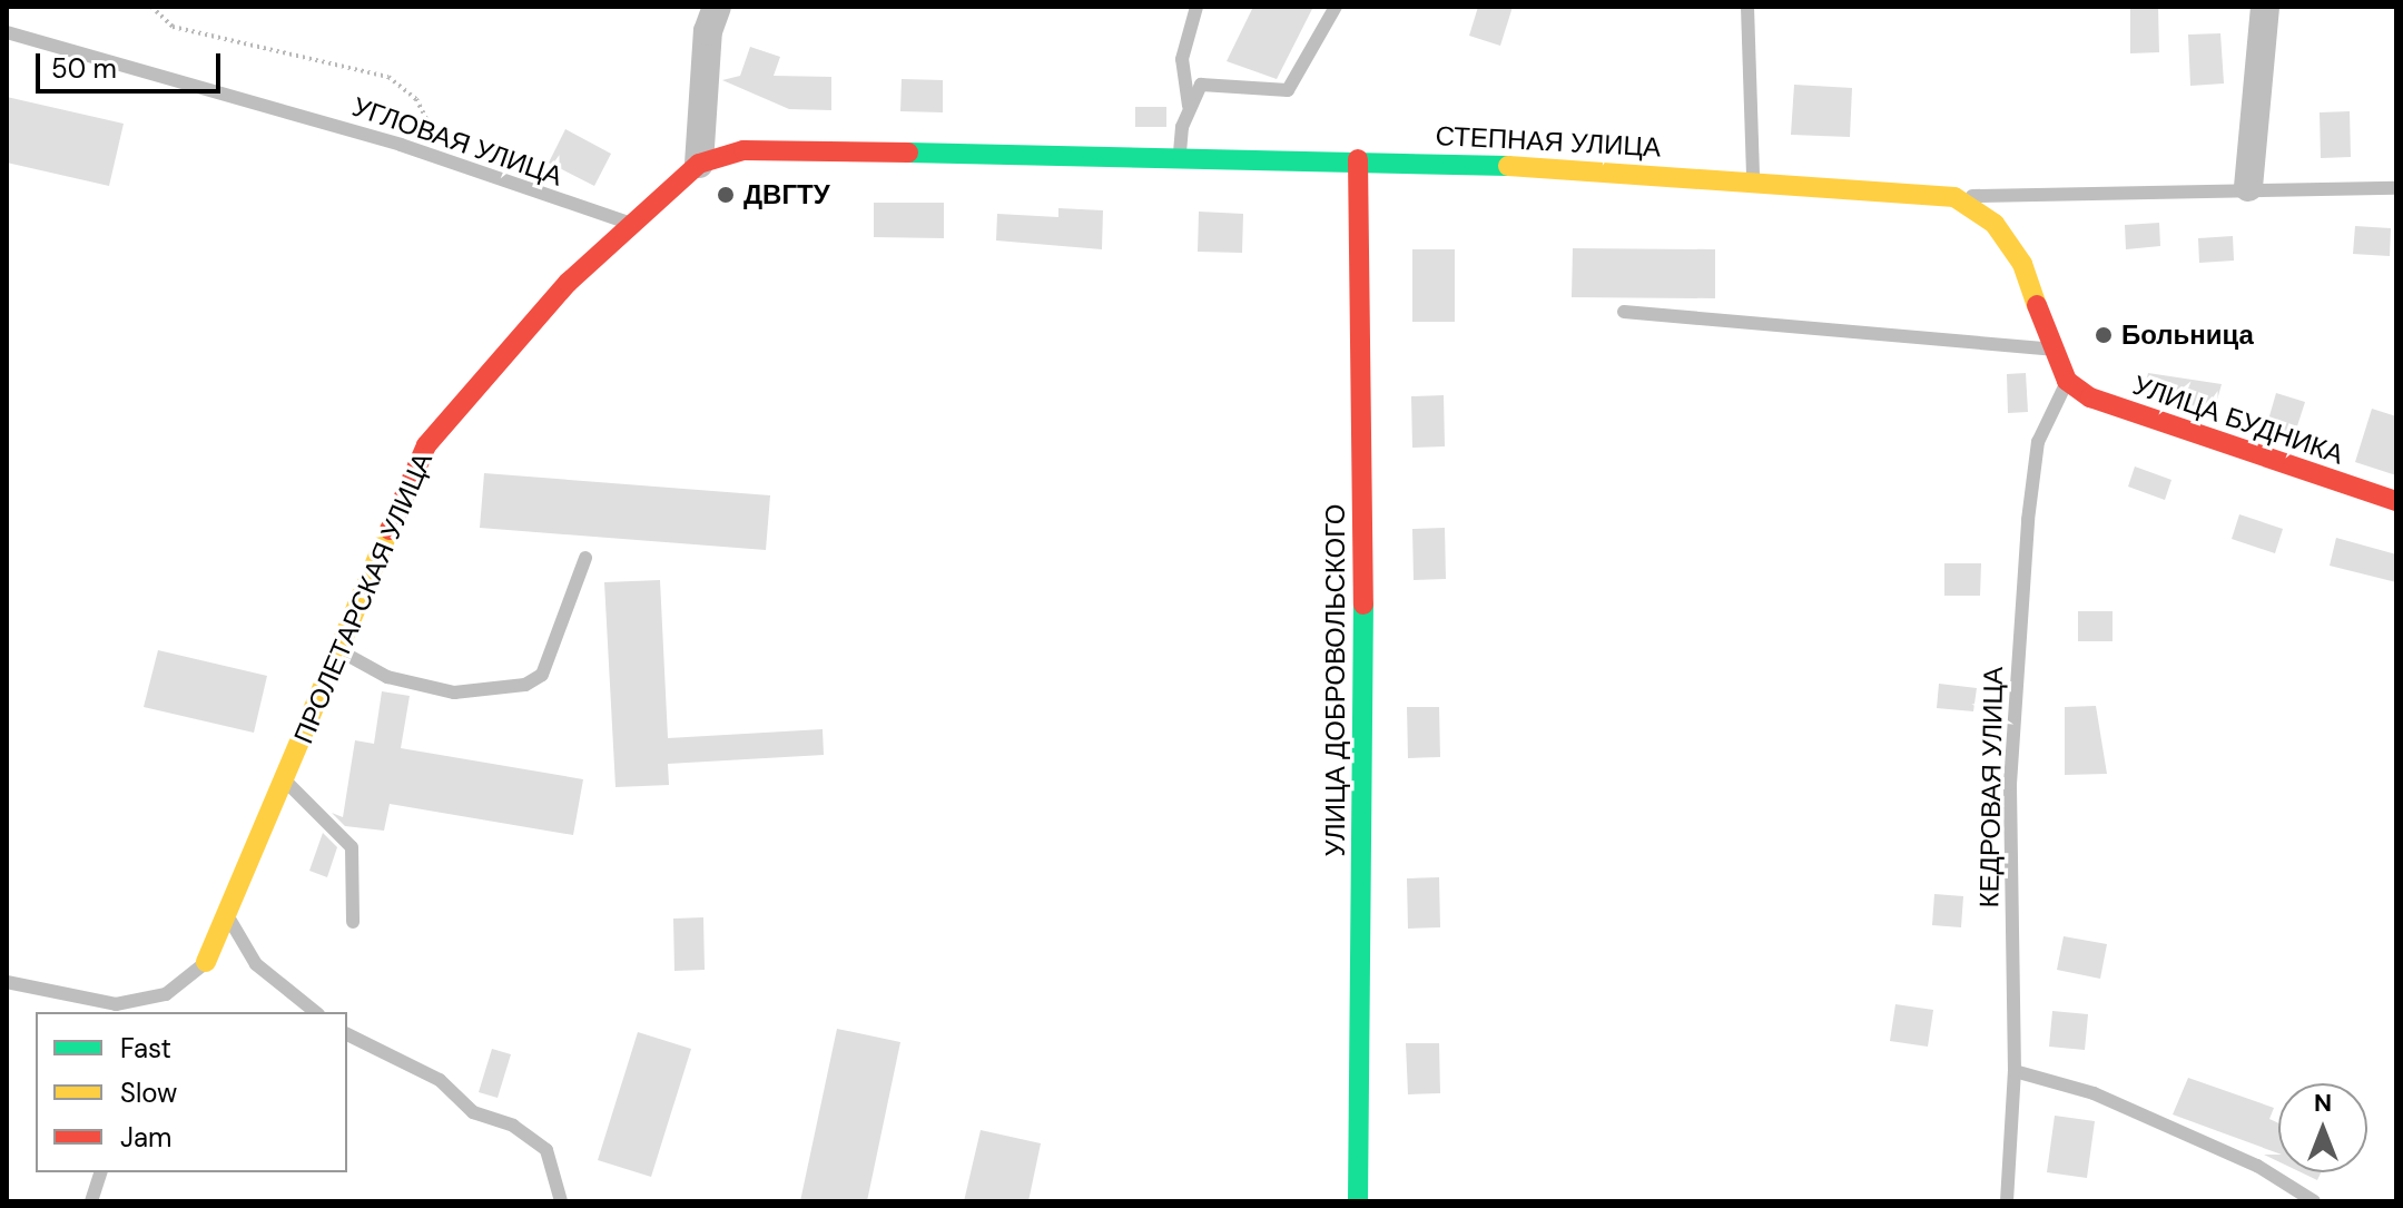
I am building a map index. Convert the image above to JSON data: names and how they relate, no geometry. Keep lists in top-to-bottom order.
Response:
{
  "streets": {
    "street": [
      "СТЕПНАЯ УЛИЦА",
      "УЛИЦА БУДНИКА",
      "ПРОЛЕТАРСКАЯ УЛИЦА",
      "УЛИЦА ДОБРОВОЛЬСКОГО"
    ],
    "lane": ["УГЛОВАЯ УЛИЦА", "КЕДРОВАЯ УЛИЦА"]
  },
  "crossings": [
    ["УГЛОВАЯ УЛИЦА", "ПРОЛЕТАРСКАЯ УЛИЦА"],
    ["СТЕПНАЯ УЛИЦА", "ПРОЛЕТАРСКАЯ УЛИЦА"],
    ["СТЕПНАЯ УЛИЦА", "УЛИЦА ДОБРОВОЛЬСКОГО"],
    ["УЛИЦА БУДНИКА", "КЕДРОВАЯ УЛИЦА"]
  ],
  "places": ["ДВГТУ", "Больница"],
  "legend": ["Fast", "Slow", "Jam"],
  "scale_bar": "50 m",
  "north": "top"
}
